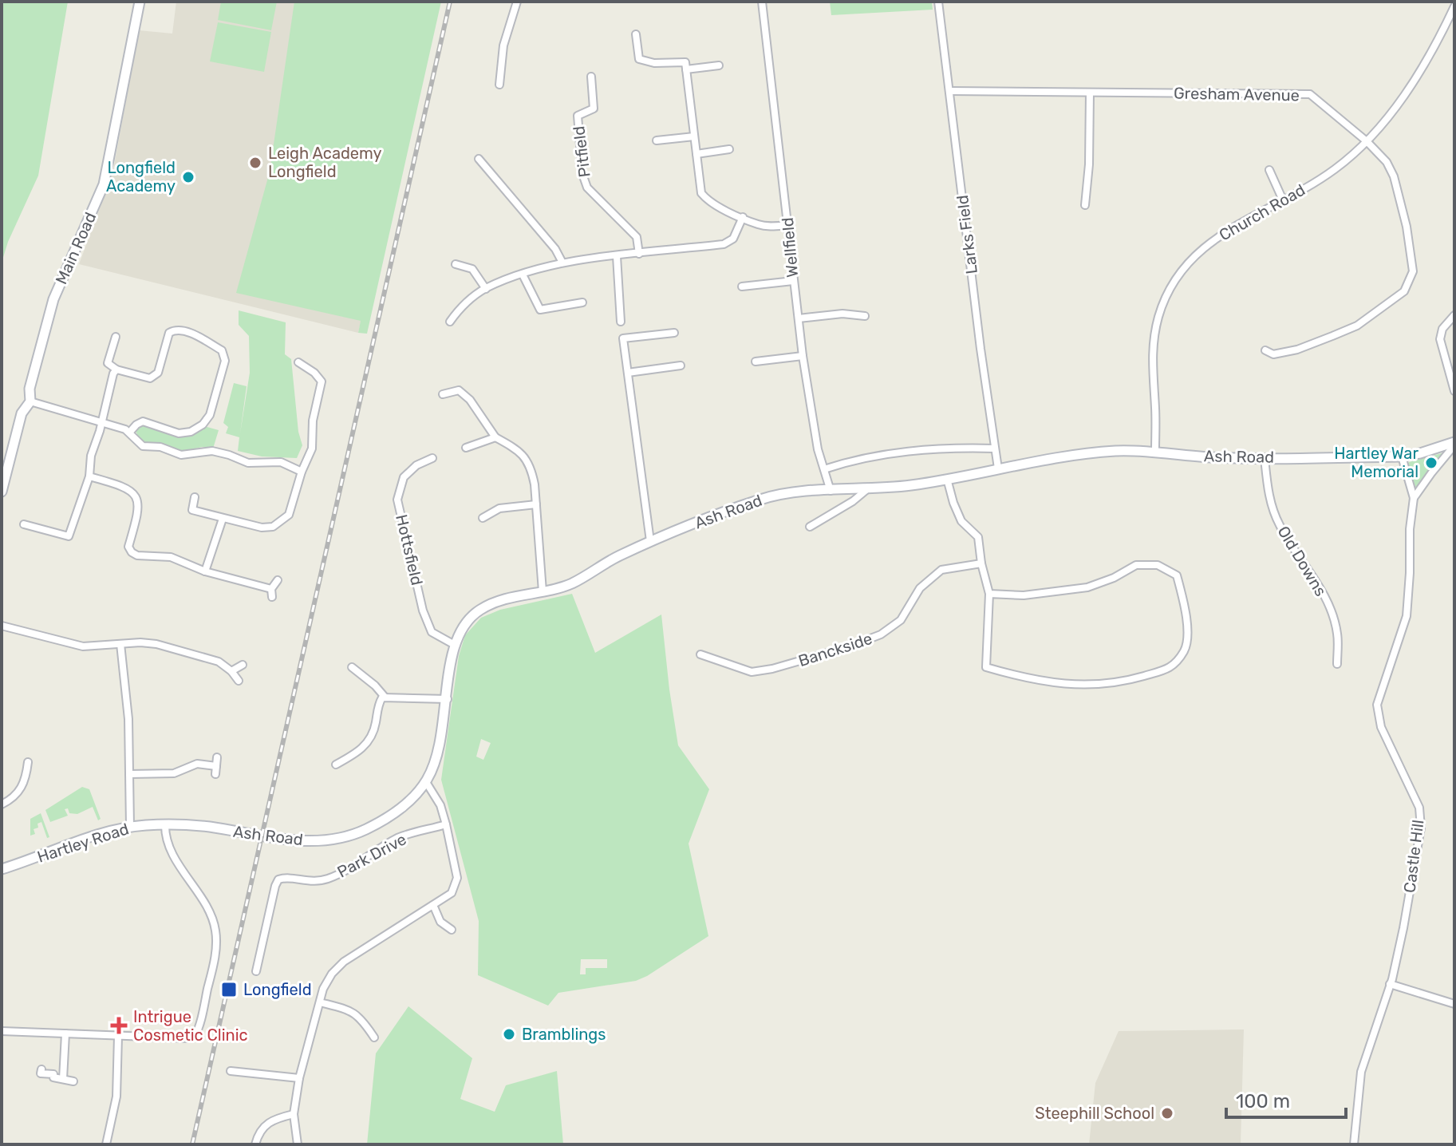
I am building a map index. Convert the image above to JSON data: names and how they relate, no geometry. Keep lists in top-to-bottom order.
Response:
{
  "streets": {
    "street": [
      "Gresham Avenue",
      "Pitfield",
      "Church Road",
      "Larks Field",
      "Wellfield",
      "Main Road",
      "Ash Road",
      "Hottsfield",
      "Old Downs",
      "Banckside",
      "Hartley Road",
      "Park Drive",
      "Castle Hill"
    ]
  },
  "crossings": [
    ["Gresham Avenue", "Church Road"],
    ["Gresham Avenue", "Larks Field"],
    ["Church Road", "Ash Road"],
    ["Larks Field", "Ash Road"],
    ["Wellfield", "Ash Road"],
    ["Ash Road", "Hottsfield"],
    ["Ash Road", "Old Downs"],
    ["Ash Road", "Hartley Road"],
    ["Ash Road", "Castle Hill"]
  ],
  "places": {
    "other": [
      "Leigh Academy Longfield",
      "Longfield Academy",
      "Hartley War Memorial",
      "Bramblings",
      "Steephill School"
    ],
    "transit": ["Longfield"],
    "health": ["Intrigue Cosmetic Clinic"]
  },
  "scale_bar": "100 m"
}
